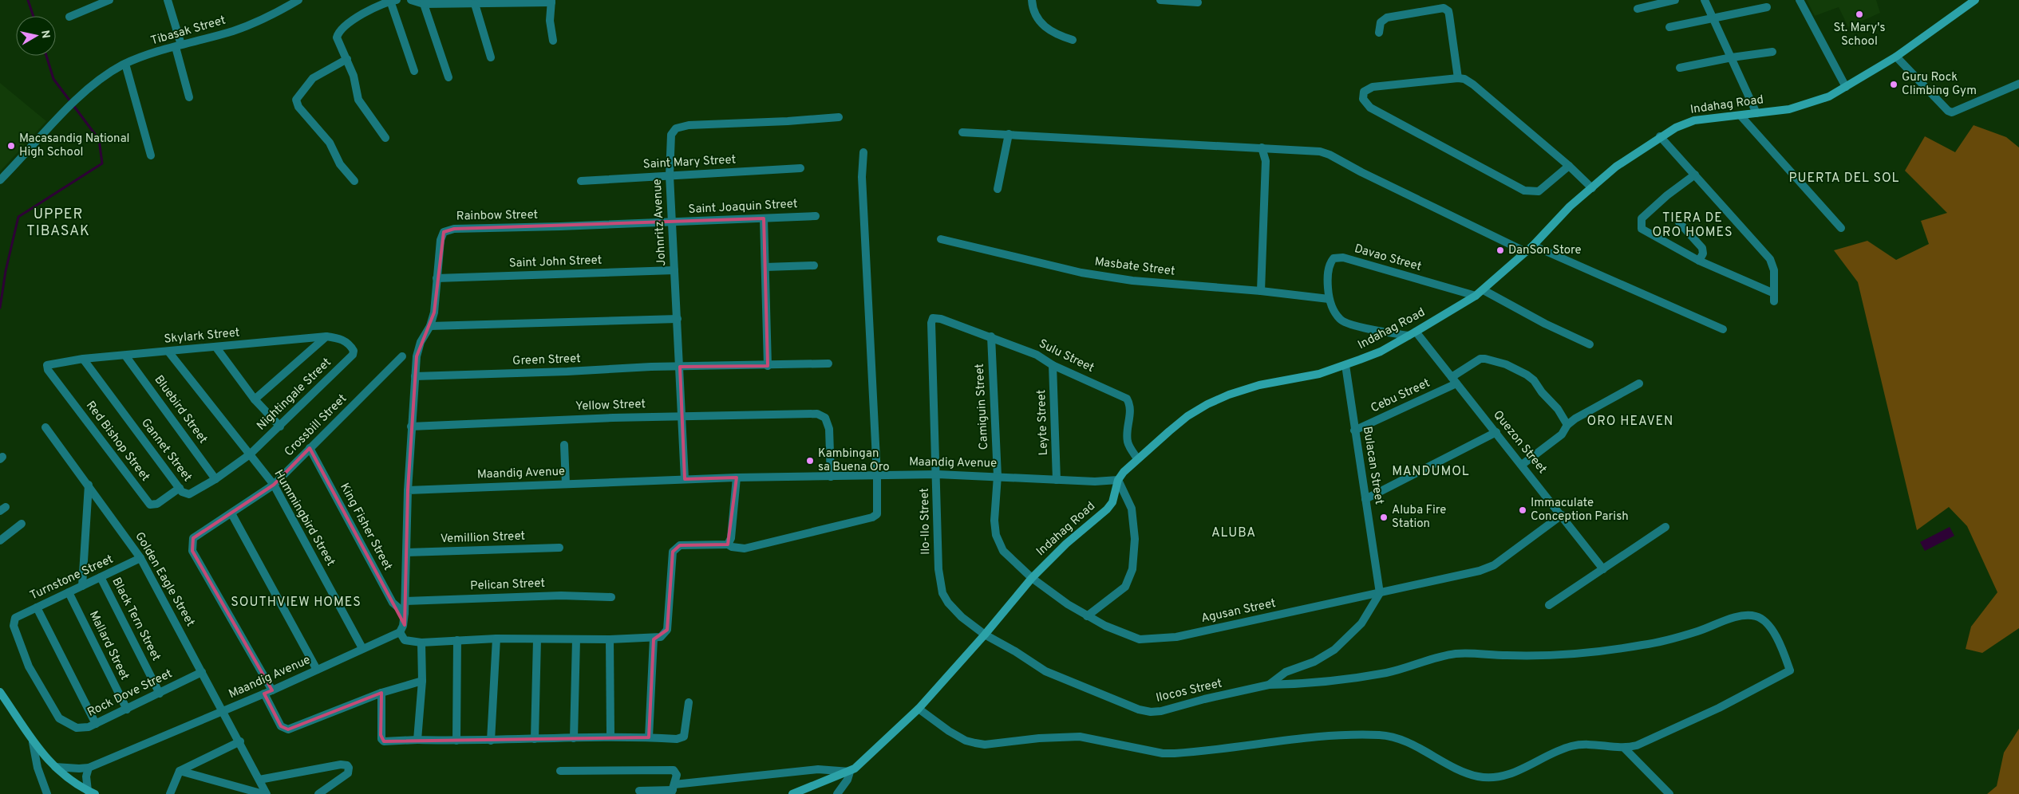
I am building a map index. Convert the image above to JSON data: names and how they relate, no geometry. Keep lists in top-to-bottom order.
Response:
{
  "streets": {
    "main road": ["Indahag Road"],
    "street": [
      "Tibasak Street",
      "Saint Mary Street",
      "Saint Joaquin Street",
      "Rainbow Street",
      "Johnritz Avenue",
      "Davao Street",
      "Saint John Street",
      "Masbate Street",
      "Skylark Street",
      "Sulu Street",
      "Green Street",
      "Nightingale Street",
      "Cebu Street",
      "Yellow Street",
      "Camiguin Street",
      "Bluebird Street",
      "Leyte Street",
      "Crossbill Street",
      "Red Bishop Street",
      "Quezon Street",
      "Gannet Street",
      "Maandig Avenue",
      "Bulacan Street",
      "Hummingbird Street",
      "Ilo-Ilo Street",
      "King Fisher Street",
      "Vemillion Street",
      "Turnstone Street",
      "Golden Eagle Street",
      "Pelican Street",
      "Agusan Street",
      "Black Tern Street",
      "Mallard Street",
      "Ilocos Street",
      "Rock Dove Street"
    ]
  },
  "crossings": [
    ["Indahag Road", "Davao Street"],
    ["Indahag Road", "Sulu Street"],
    ["Indahag Road", "Quezon Street"],
    ["Indahag Road", "Maandig Avenue"],
    ["Indahag Road", "Bulacan Street"],
    ["Indahag Road", "Ilo-Ilo Street"],
    ["Indahag Road", "Agusan Street"],
    ["Indahag Road", "Ilocos Street"],
    ["Saint Mary Street", "Johnritz Avenue"],
    ["Saint Joaquin Street", "Rainbow Street"],
    ["Saint Joaquin Street", "Johnritz Avenue"],
    ["Rainbow Street", "Johnritz Avenue"],
    ["Rainbow Street", "Saint John Street"],
    ["Rainbow Street", "Green Street"],
    ["Rainbow Street", "Yellow Street"],
    ["Rainbow Street", "Maandig Avenue"],
    ["Johnritz Avenue", "Saint John Street"],
    ["Johnritz Avenue", "Green Street"],
    ["Johnritz Avenue", "Yellow Street"],
    ["Johnritz Avenue", "Maandig Avenue"],
    ["Davao Street", "Masbate Street"],
    ["Davao Street", "Quezon Street"],
    ["Skylark Street", "Nightingale Street"],
    ["Skylark Street", "Bluebird Street"],
    ["Skylark Street", "Red Bishop Street"],
    ["Skylark Street", "Gannet Street"],
    ["Skylark Street", "Hummingbird Street"],
    ["Sulu Street", "Camiguin Street"],
    ["Sulu Street", "Leyte Street"],
    ["Sulu Street", "Ilo-Ilo Street"],
    ["Nightingale Street", "Gannet Street"],
    ["Nightingale Street", "Hummingbird Street"],
    ["Cebu Street", "Quezon Street"],
    ["Cebu Street", "Bulacan Street"],
    ["Yellow Street", "Maandig Avenue"],
    ["Camiguin Street", "Maandig Avenue"],
    ["Camiguin Street", "Agusan Street"],
    ["Bluebird Street", "Gannet Street"],
    ["Leyte Street", "Maandig Avenue"],
    ["Crossbill Street", "Maandig Avenue"],
    ["Crossbill Street", "Hummingbird Street"],
    ["Crossbill Street", "King Fisher Street"],
    ["Red Bishop Street", "Gannet Street"],
    ["Quezon Street", "Agusan Street"],
    ["Gannet Street", "Hummingbird Street"],
    ["Maandig Avenue", "Hummingbird Street"],
    ["Maandig Avenue", "Ilo-Ilo Street"],
    ["Maandig Avenue", "Golden Eagle Street"],
    ["Maandig Avenue", "Agusan Street"],
    ["Bulacan Street", "Agusan Street"],
    ["Bulacan Street", "Ilocos Street"],
    ["Ilo-Ilo Street", "Ilocos Street"],
    ["Turnstone Street", "Golden Eagle Street"],
    ["Turnstone Street", "Black Tern Street"],
    ["Turnstone Street", "Mallard Street"],
    ["Turnstone Street", "Rock Dove Street"],
    ["Golden Eagle Street", "Rock Dove Street"],
    ["Agusan Street", "Ilocos Street"],
    ["Black Tern Street", "Rock Dove Street"],
    ["Mallard Street", "Rock Dove Street"]
  ],
  "districts": [
    "PUERTA DEL SOL",
    "UPPER TIBASAK",
    "TIERA DE ORO HOMES",
    "ORO HEAVEN",
    "MANDUMOL",
    "ALUBA",
    "SOUTHVIEW HOMES"
  ],
  "places": [
    "St. Mary's School",
    "Guru Rock Climbing Gym",
    "Macasandig National High School",
    "DanSon Store",
    "Kambingan sa Buena Oro",
    "Immaculate Conception Parish",
    "Aluba Fire Station"
  ],
  "north": "right"
}
